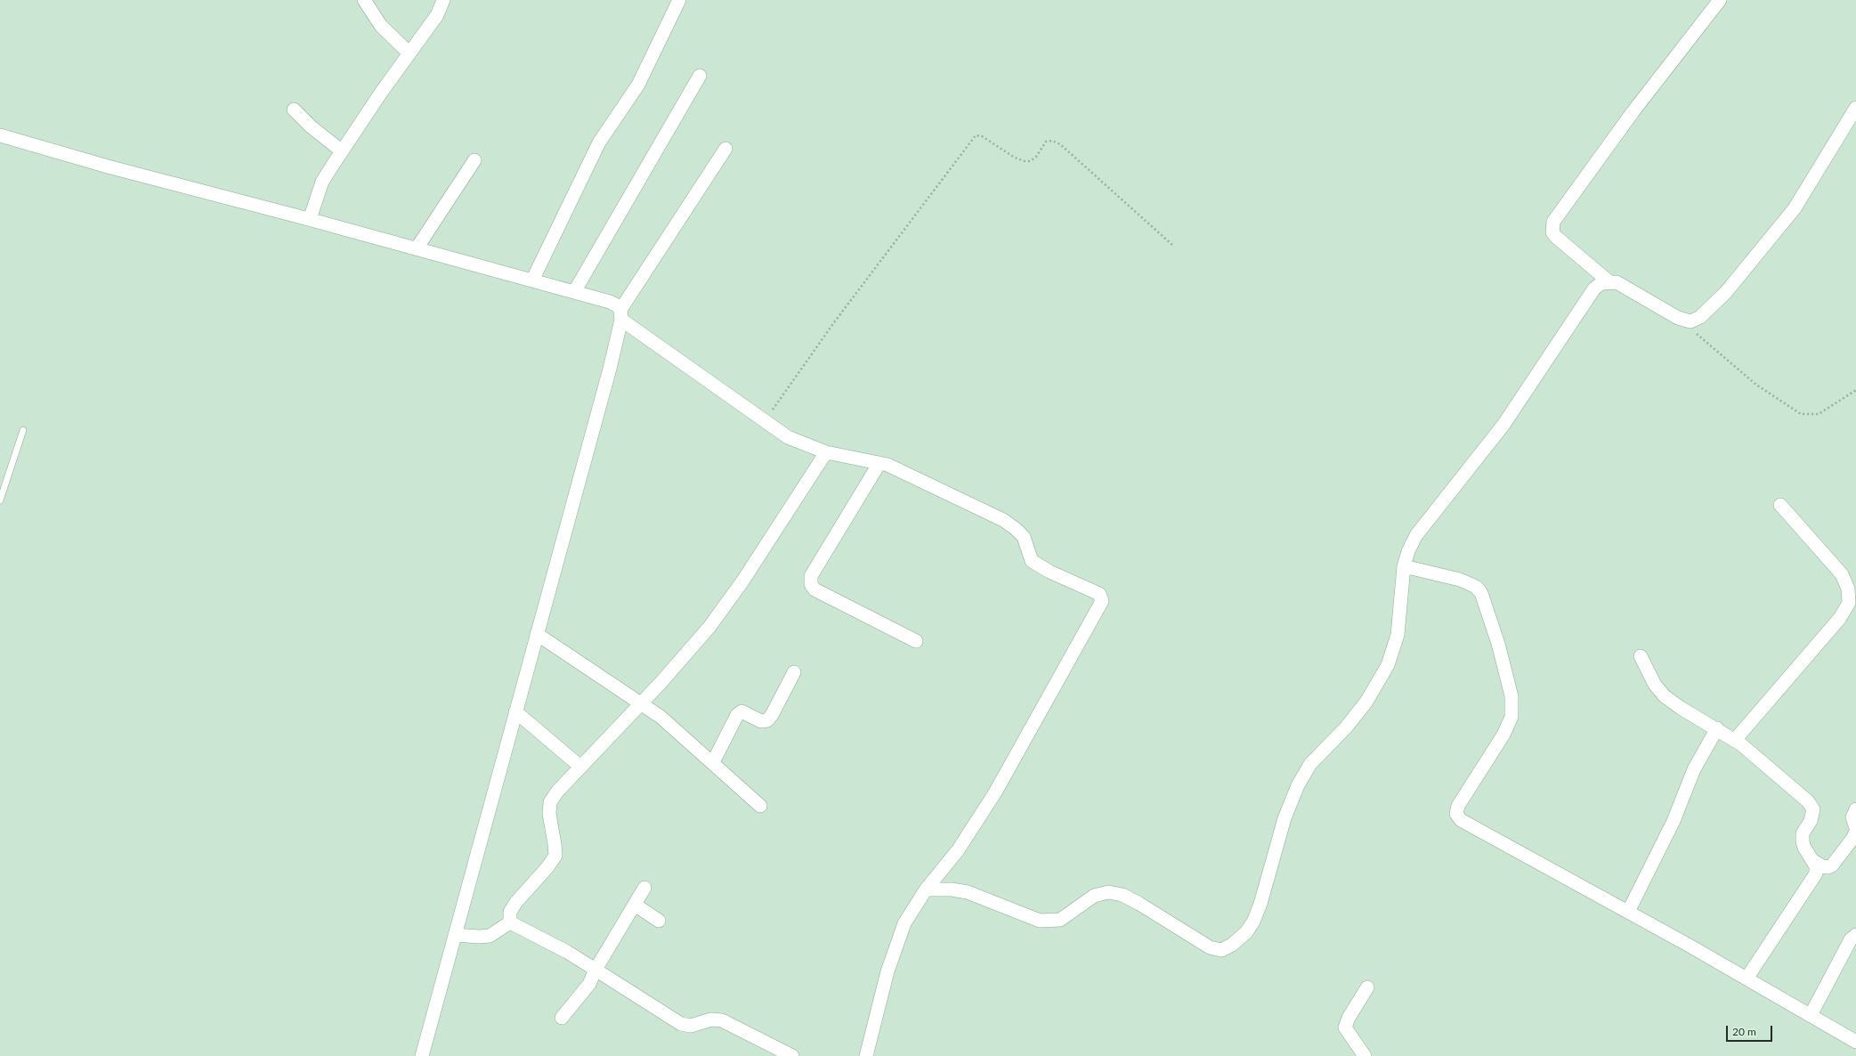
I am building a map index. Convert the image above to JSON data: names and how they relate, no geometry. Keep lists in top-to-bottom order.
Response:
{
  "scale_bar": "20 m"
}
